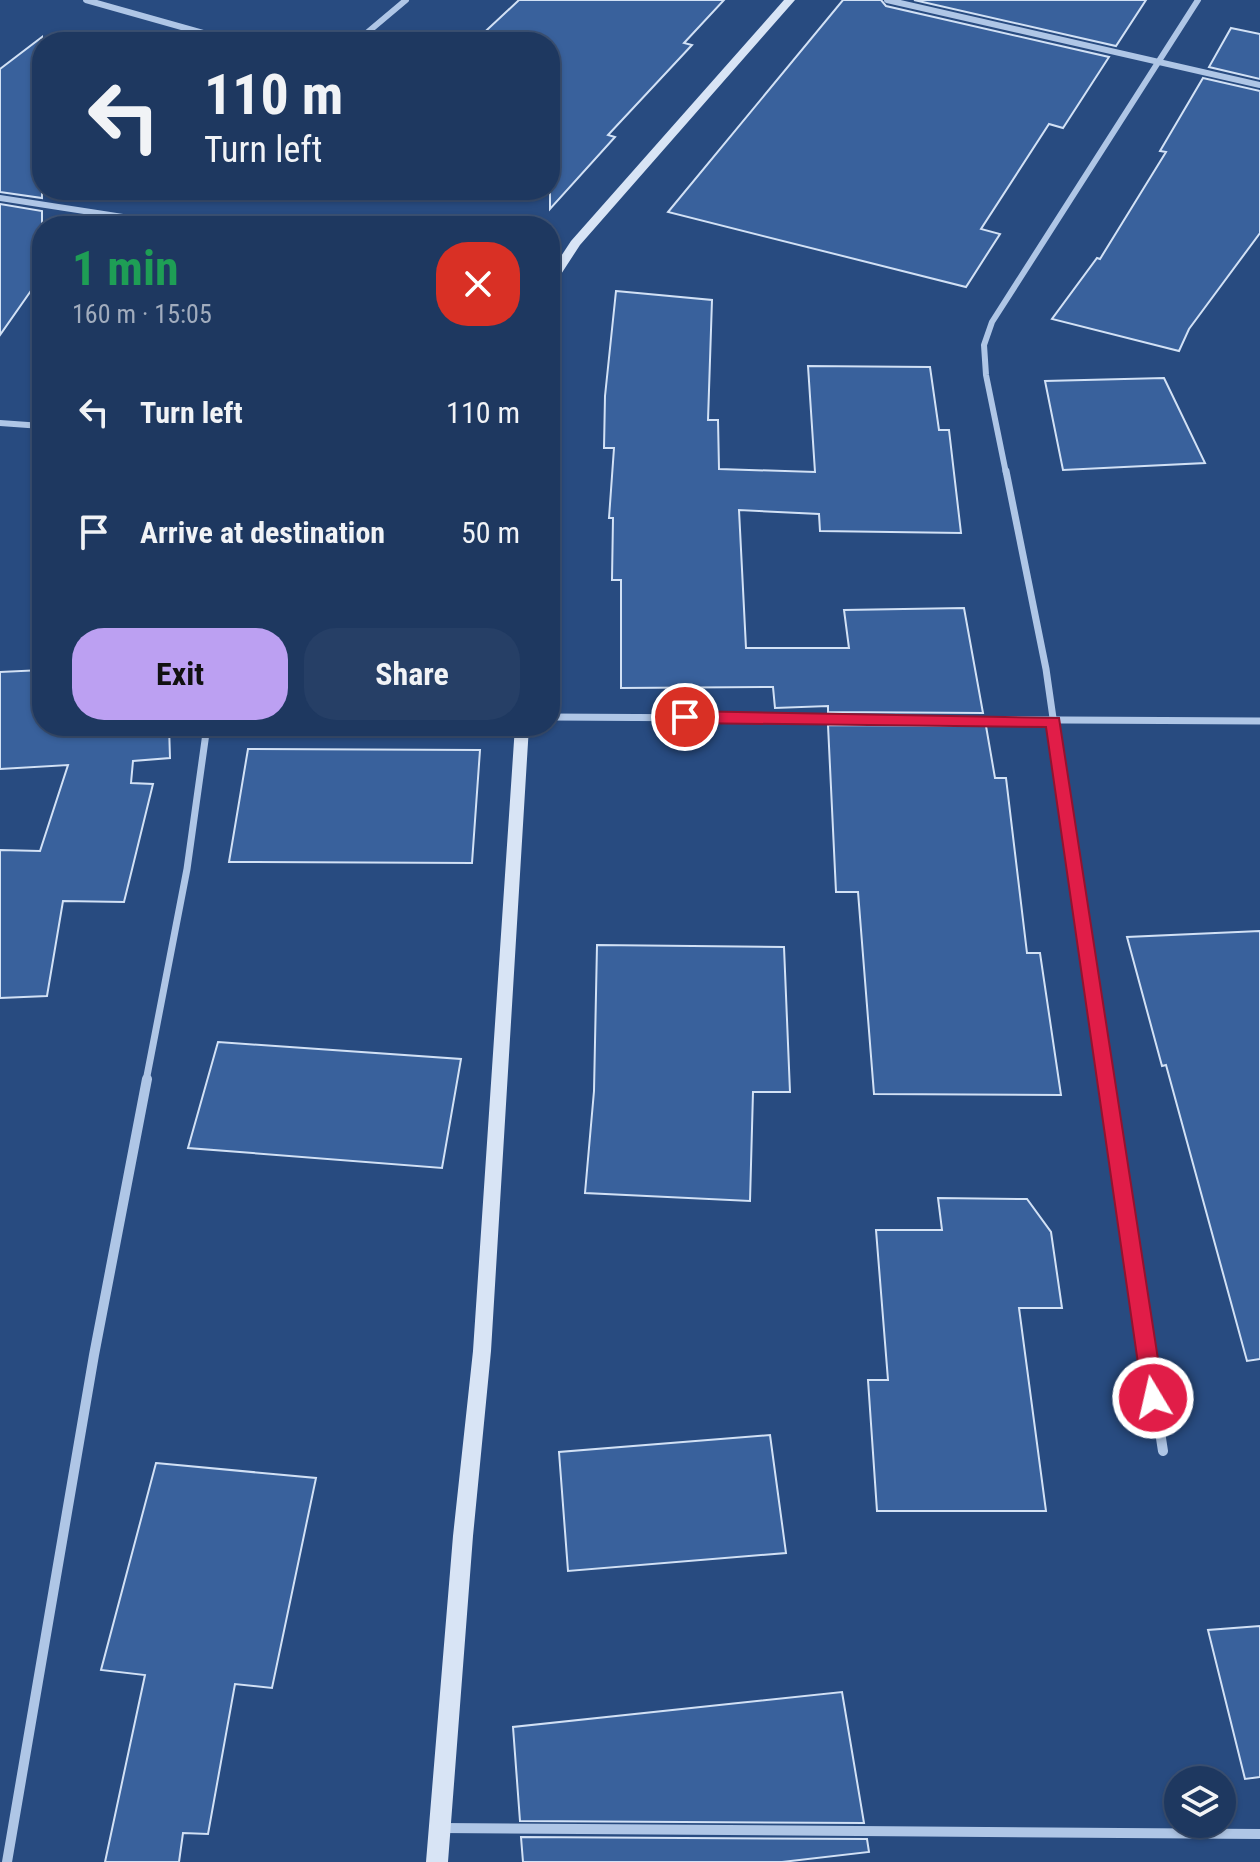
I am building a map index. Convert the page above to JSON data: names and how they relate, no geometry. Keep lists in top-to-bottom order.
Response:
{
  "page": {
    "turn": ["110 m", "Turn left"],
    "heading": ["1 min", "160 m · 15:05"],
    "list": [
      {
        "name": "Turn left",
        "value": "110 m"
      },
      {
        "name": "Arrive at destination",
        "value": "50 m"
      }
    ],
    "buttons": ["Exit", "Share"]
  }
}
